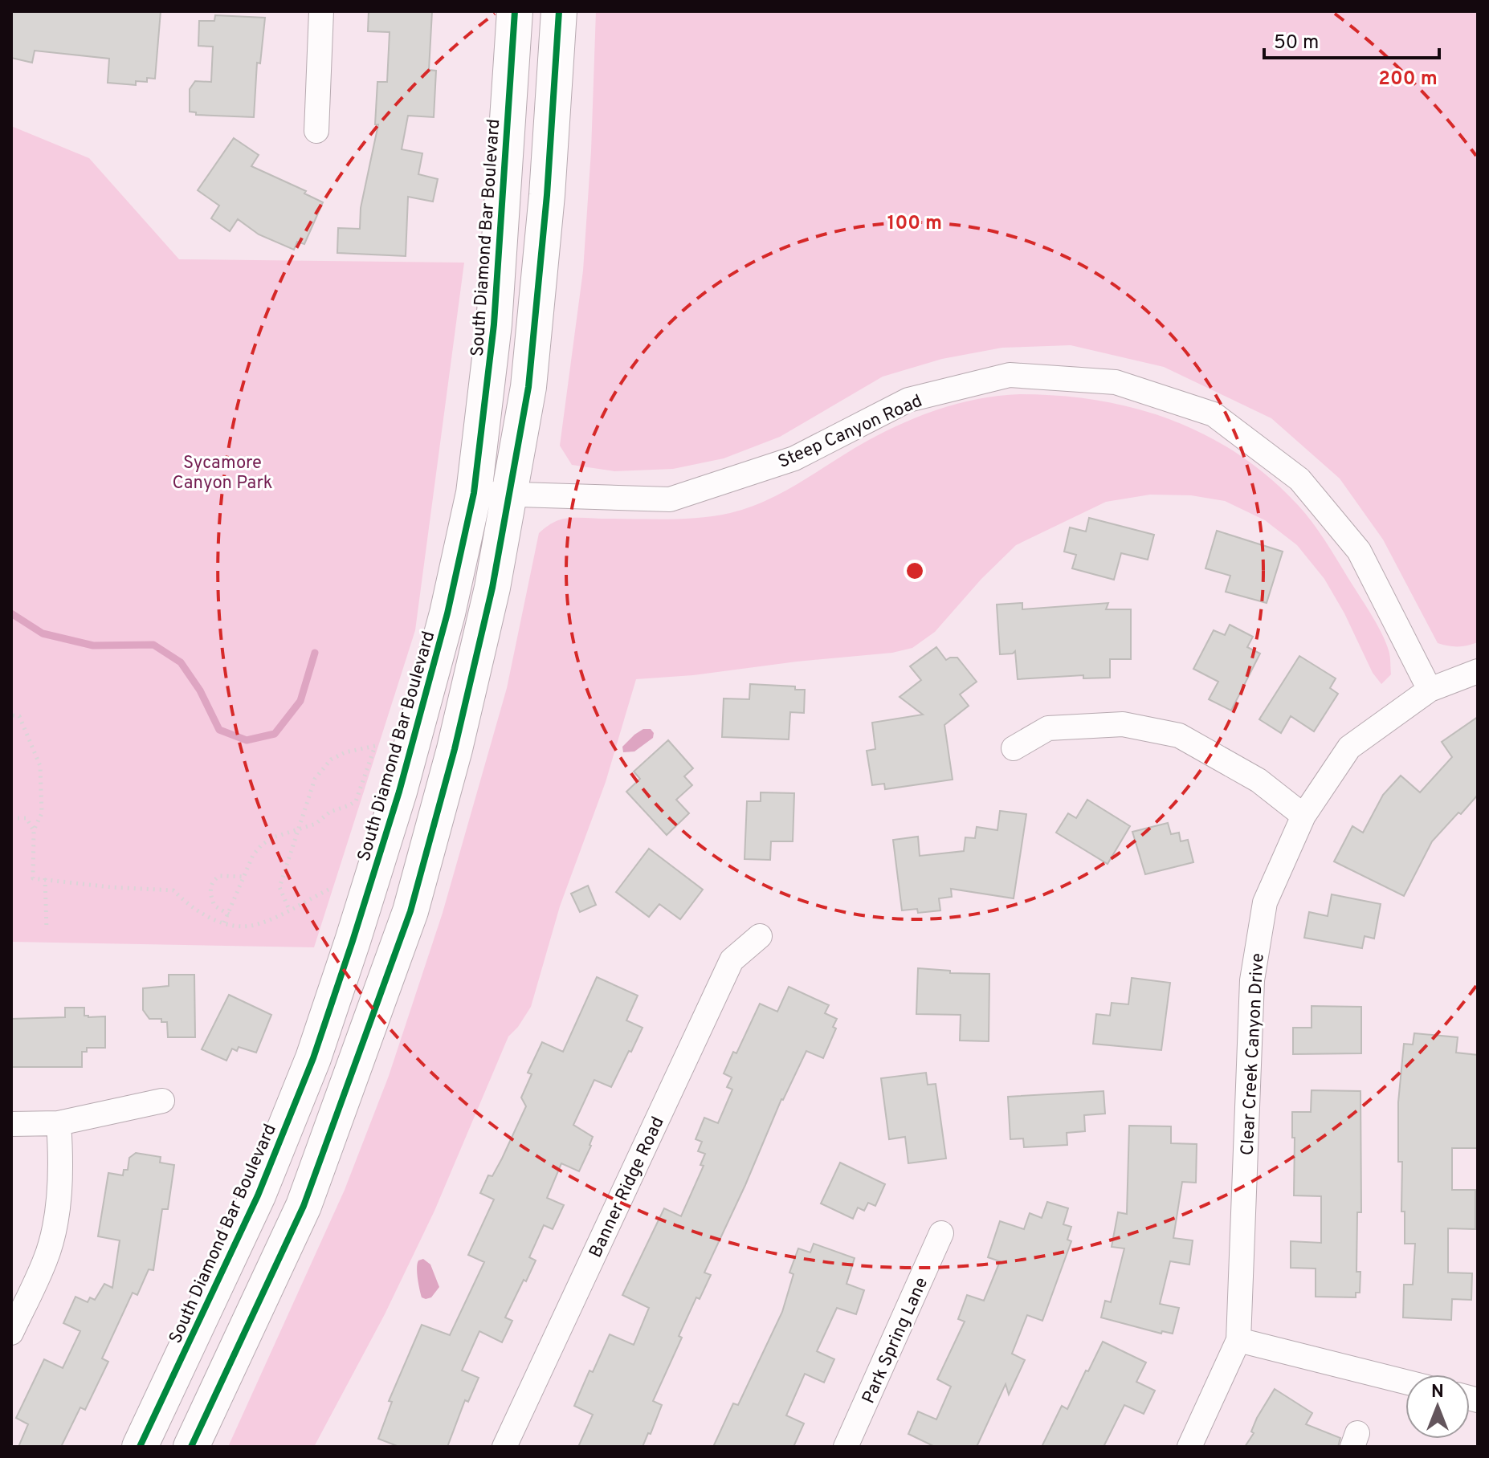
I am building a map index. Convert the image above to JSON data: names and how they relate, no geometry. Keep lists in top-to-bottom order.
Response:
{
  "streets": {
    "main road": ["South Diamond Bar Boulevard"],
    "street": [
      "Steep Canyon Road",
      "Clear Creek Canyon Drive",
      "Banner Ridge Road",
      "Park Spring Lane"
    ]
  },
  "crossings": [
    ["South Diamond Bar Boulevard", "Steep Canyon Road"],
    ["Steep Canyon Road", "Clear Creek Canyon Drive"]
  ],
  "parks": ["Sycamore Canyon Park"],
  "scale_bar": "50 m",
  "north": "top",
  "rings": ["200 m", "100 m"]
}
